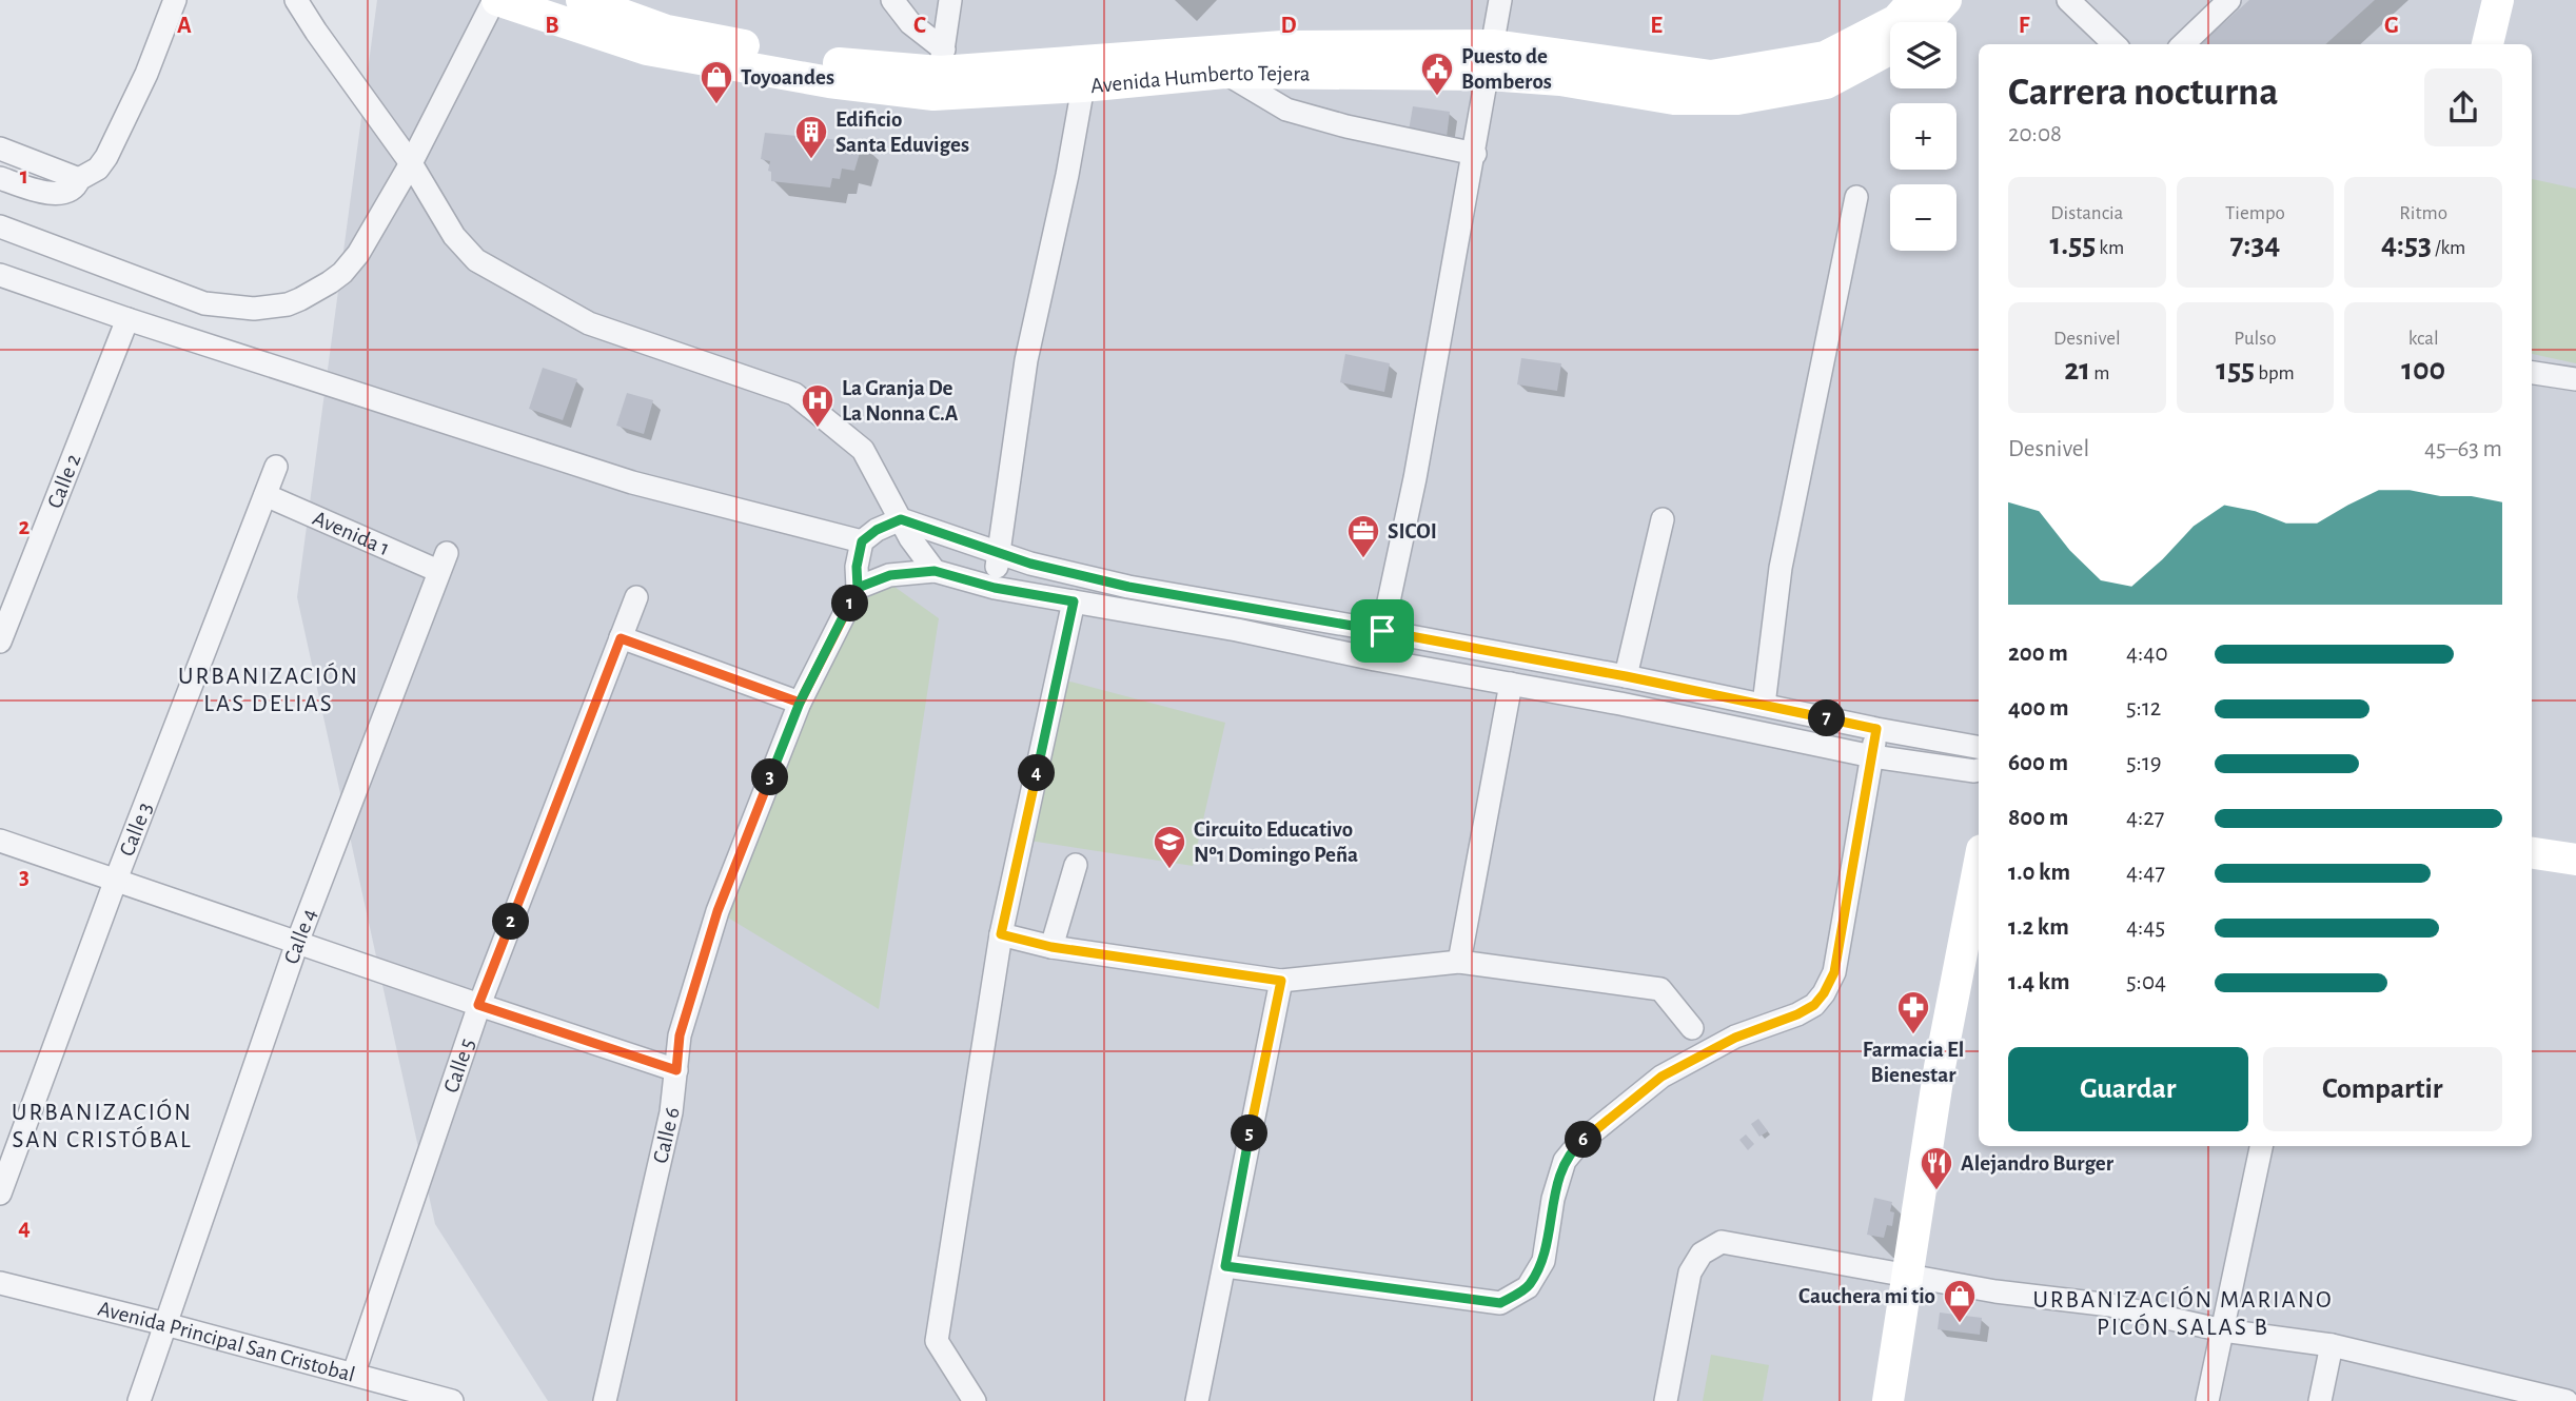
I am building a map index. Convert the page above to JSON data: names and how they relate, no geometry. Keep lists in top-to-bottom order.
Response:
{
  "streets": {
    "street": [
      "Avenida Humberto Tejera",
      "Calle 2",
      "Avenida 1",
      "Calle 3",
      "Calle 4",
      "Calle 5",
      "Calle 6",
      "Avenida Principal San Cristobal"
    ]
  },
  "crossings": [
    ["Avenida 1", "Calle 3"],
    ["Avenida 1", "Calle 4"],
    ["Calle 4", "Avenida Principal San Cristobal"],
    ["Calle 5", "Avenida Principal San Cristobal"]
  ],
  "districts": ["URBANIZACIÓN LAS DELIAS", "URBANIZACIÓN SAN CRISTÓBAL", "URBANIZACIÓN MARIANO PICÓN SALAS B"],
  "places": {
    "public building": ["Puesto de Bomberos"],
    "shop": ["Toyoandes", "Cauchera mi tio"],
    "building": ["Edificio Santa Eduviges"],
    "hospital": ["La Granja De La Nonna C.A"],
    "office": ["SICOI"],
    "school or university": ["Circuito Educativo Nº1 Domingo Peña"],
    "pharmacy": ["Farmacia El Bienestar"],
    "restaurant": ["Alejandro Burger"]
  },
  "page": {
    "map_buttons": ["+", "−"],
    "heading": ["Carrera nocturna", "20:08"],
    "stats": [
      ["Distancia", "1.55 km"],
      ["Tiempo", "7:34"],
      ["Ritmo", "4:53 /km"],
      ["Desnivel", "21 m"],
      ["Pulso", "155 bpm"],
      ["kcal", "100"]
    ],
    "chart": ["Desnivel", "45–63 m"],
    "pins": [
      "1",
      "7",
      "4",
      "3",
      "2",
      "5",
      "6"
    ],
    "list": [
      {
        "name": "200 m",
        "note": "4:40"
      },
      {
        "name": "400 m",
        "note": "5:12"
      },
      {
        "name": "600 m",
        "note": "5:19"
      },
      {
        "name": "800 m",
        "note": "4:27"
      },
      {
        "name": "1.0 km",
        "note": "4:47"
      },
      {
        "name": "1.2 km",
        "note": "4:45"
      },
      {
        "name": "1.4 km",
        "note": "5:04"
      }
    ],
    "buttons": ["Guardar", "Compartir"]
  },
  "grid": {
    "columns": [
      "A",
      "B",
      "C",
      "D",
      "E",
      "F",
      "G"
    ],
    "rows": [
      "1",
      "2",
      "3",
      "4"
    ]
  }
}
